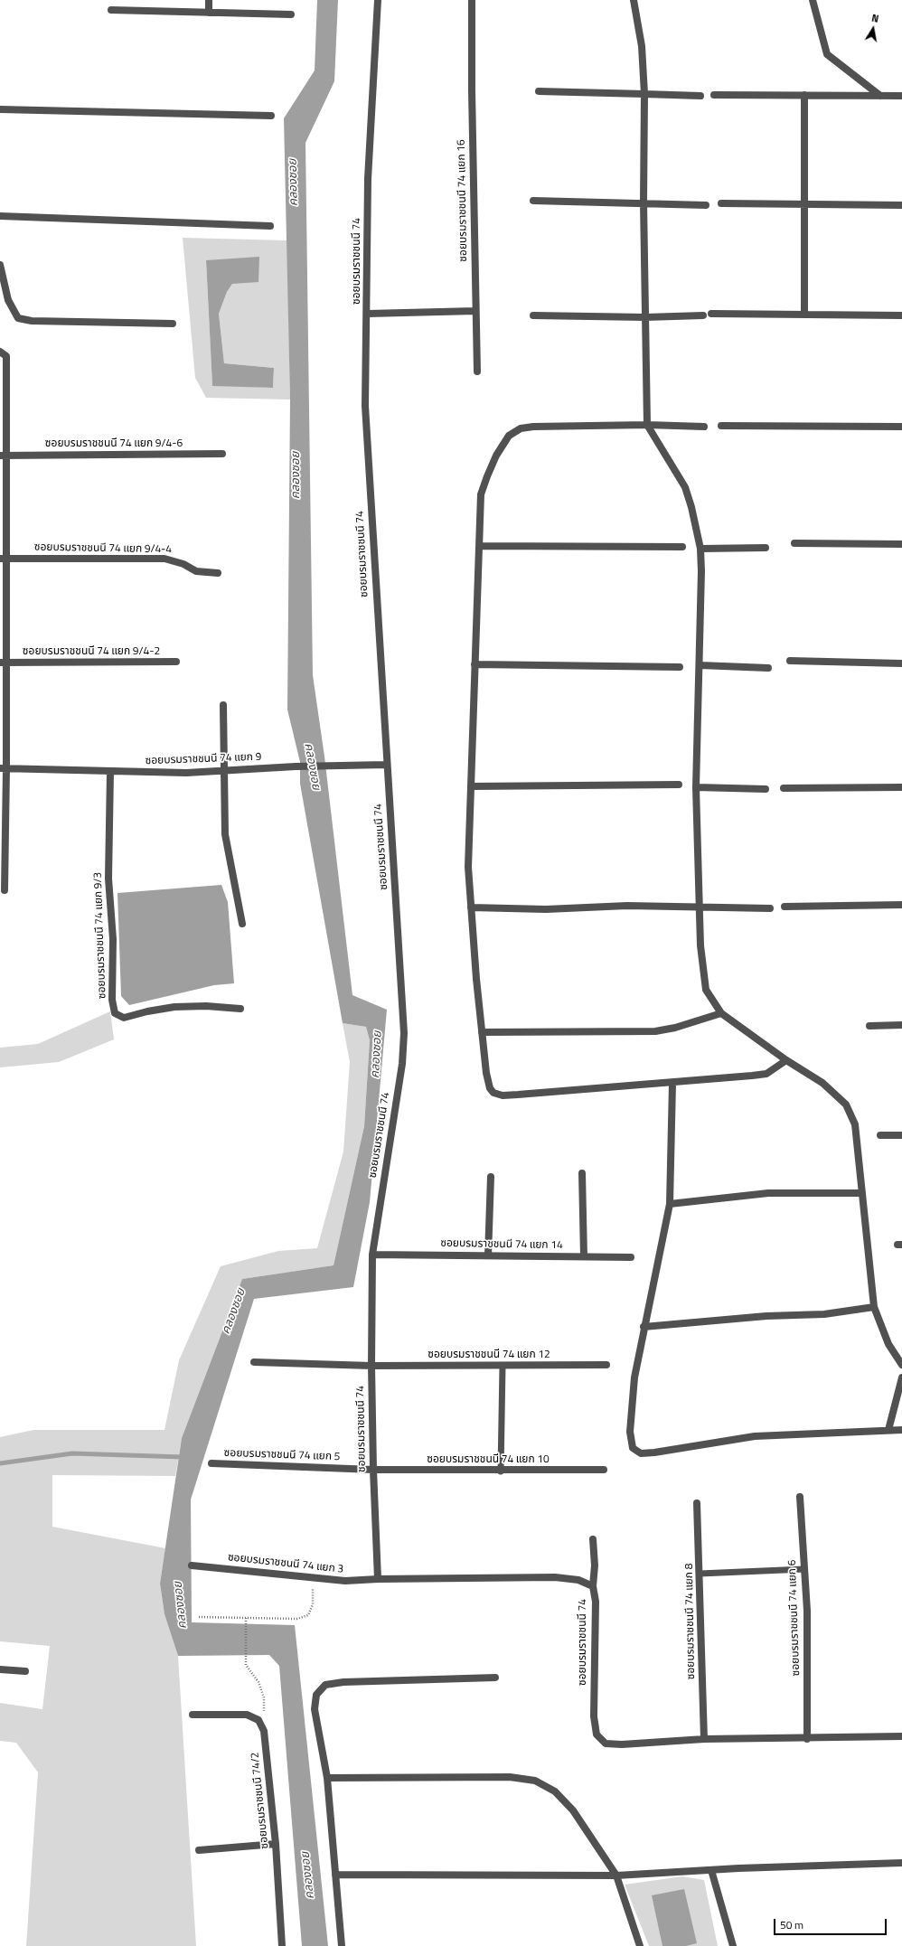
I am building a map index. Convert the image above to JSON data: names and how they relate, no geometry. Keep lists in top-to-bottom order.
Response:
{
  "streets": {
    "street": [
      "ซอยบรมราชชนนี 74 แยก 16",
      "ซอยบรมราชชนนี 74",
      "ซอยบรมราชชนนี 74 แยก 9/4-6",
      "ซอยบรมราชชนนี 74 แยก 9/4-4",
      "ซอยบรมราชชนนี 74 แยก 9/4-2",
      "ซอยบรมราชชนนี 74 แยก 9",
      "ซอยบรมราชชนนี 74 แยก 9/3",
      "ซอยบรมราชชนนี 74 แยก 14",
      "ซอยบรมราชชนนี 74 แยก 12",
      "ซอยบรมราชชนนี 74 แยก 5",
      "ซอยบรมราชชนนี 74 แยก 10",
      "ซอยบรมราชชนนี 74 แยก 3",
      "ซอยบรมราชชนนี 74 แยก 6",
      "ซอยบรมราชชนนี 74 แยก 8",
      "ซอยบรมราชชนนี 74/2"
    ]
  },
  "crossings": [
    ["ซอยบรมราชชนนี 74", "ซอยบรมราชชนนี 74 แยก 9"],
    ["ซอยบรมราชชนนี 74", "ซอยบรมราชชนนี 74 แยก 14"],
    ["ซอยบรมราชชนนี 74", "ซอยบรมราชชนนี 74 แยก 12"],
    ["ซอยบรมราชชนนี 74", "ซอยบรมราชชนนี 74 แยก 5"],
    ["ซอยบรมราชชนนี 74", "ซอยบรมราชชนนี 74 แยก 10"],
    ["ซอยบรมราชชนนี 74", "ซอยบรมราชชนนี 74 แยก 3"],
    ["ซอยบรมราชชนนี 74", "ซอยบรมราชชนนี 74 แยก 6"],
    ["ซอยบรมราชชนนี 74", "ซอยบรมราชชนนี 74 แยก 8"],
    ["ซอยบรมราชชนนี 74 แยก 9", "ซอยบรมราชชนนี 74 แยก 9/3"],
    ["ซอยบรมราชชนนี 74 แยก 5", "ซอยบรมราชชนนี 74 แยก 10"]
  ],
  "water": ["คลองซอย"],
  "scale_bar": "50 m",
  "north": "top"
}
